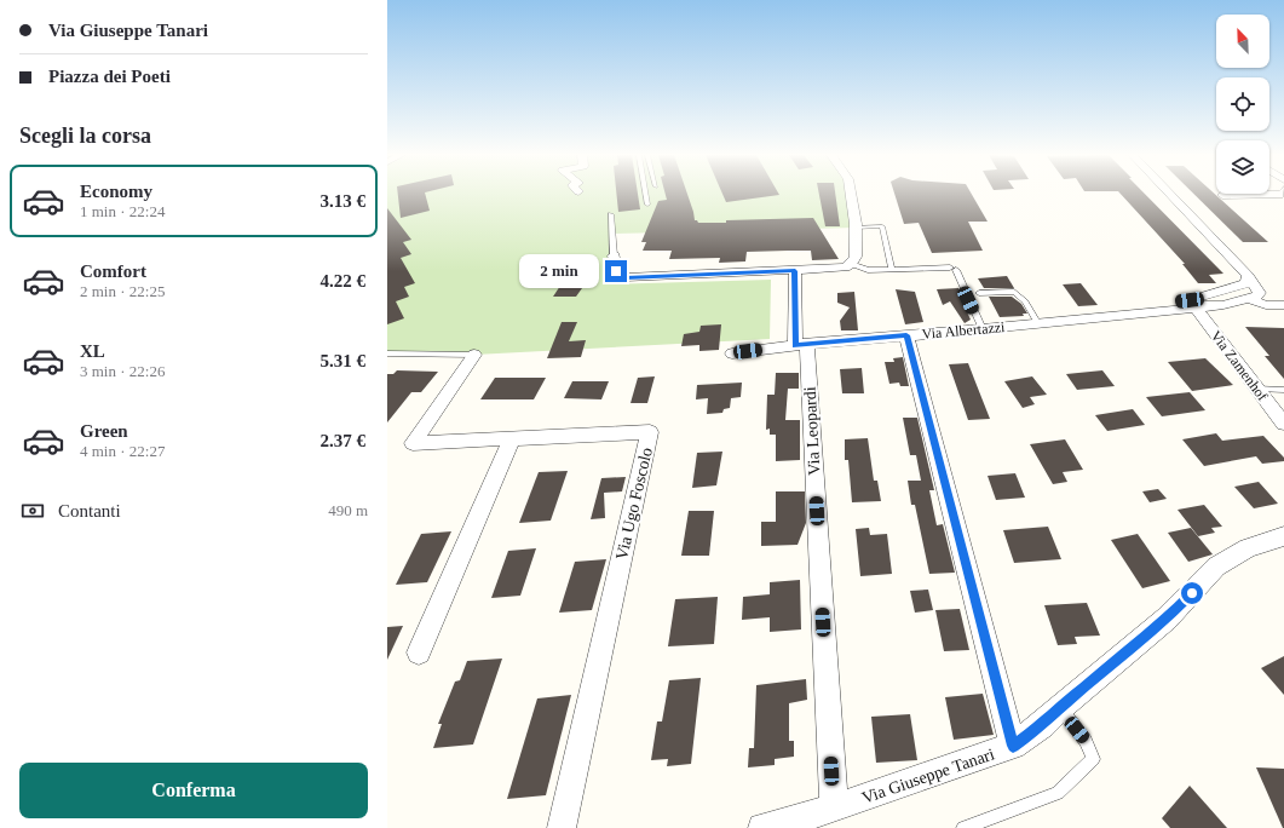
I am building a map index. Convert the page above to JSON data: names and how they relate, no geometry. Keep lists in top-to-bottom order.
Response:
{
  "streets": {
    "street": [
      "Via Albertazzi",
      "Via Zamenhof",
      "Via Leopardi",
      "Via Ugo Foscolo",
      "Via Giuseppe Tanari"
    ]
  },
  "crossings": [
    ["Via Albertazzi", "Via Zamenhof"],
    ["Via Albertazzi", "Via Leopardi"],
    ["Via Leopardi", "Via Giuseppe Tanari"]
  ],
  "north": "top left",
  "page": {
    "banner": ["Via Giuseppe Tanari", "Piazza dei Poeti"],
    "heading": "Scegli la corsa",
    "list": [
      {
        "name": "Economy",
        "note": "1 min · 22:24",
        "value": "3.13 €"
      },
      {
        "name": "Comfort",
        "note": "2 min · 22:25",
        "value": "4.22 €"
      },
      {
        "name": "XL",
        "note": "3 min · 22:26",
        "value": "5.31 €"
      },
      {
        "name": "Green",
        "note": "4 min · 22:27",
        "value": "2.37 €"
      }
    ],
    "bubble": "2 min",
    "pay": ["Contanti", "490 m"],
    "buttons": "Conferma"
  }
}
